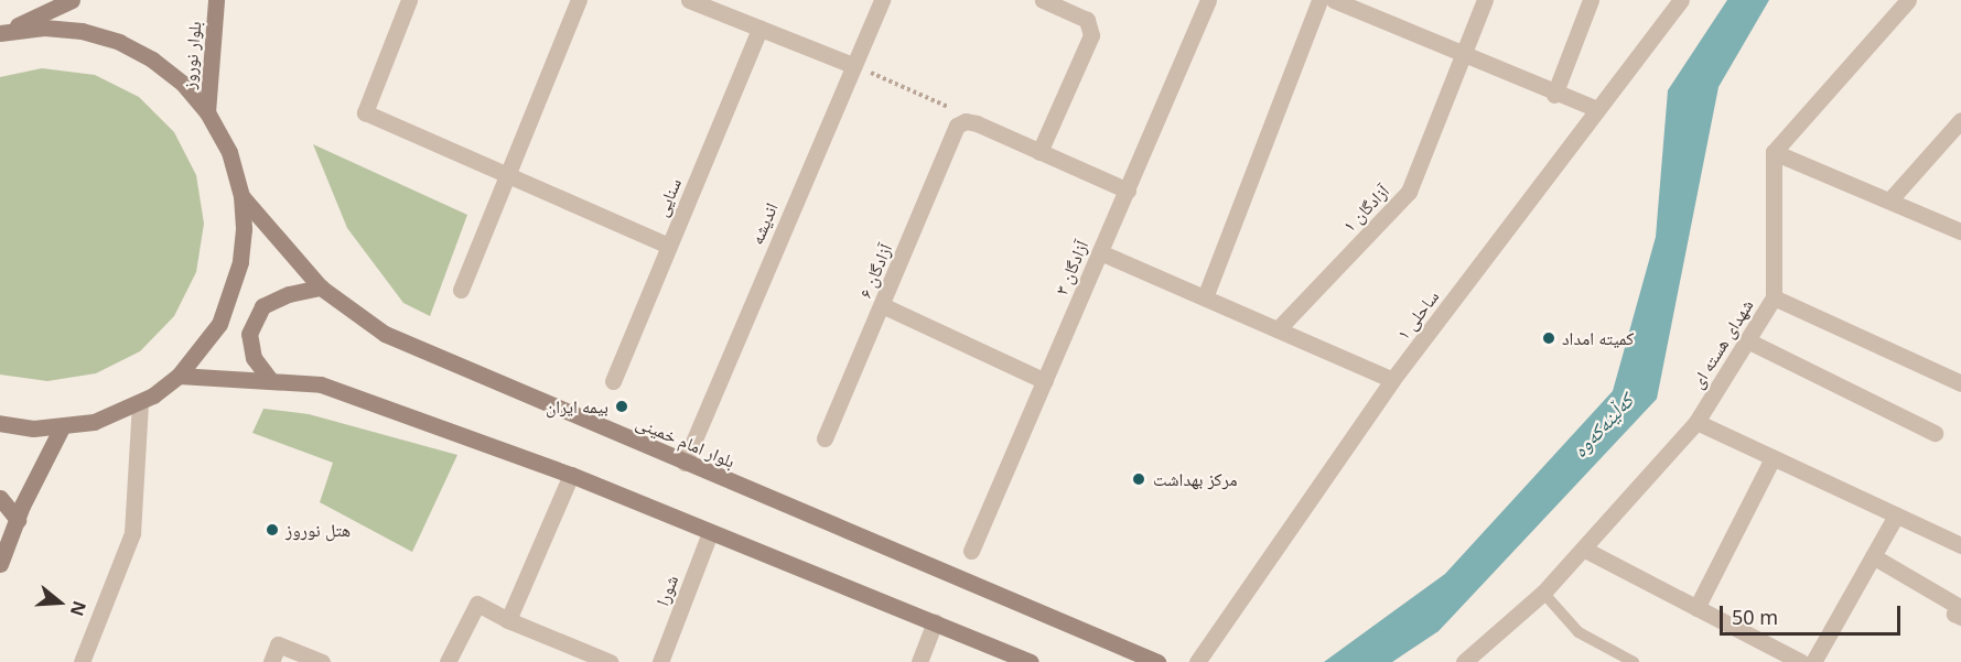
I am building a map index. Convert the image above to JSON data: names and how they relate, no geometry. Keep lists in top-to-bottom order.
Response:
{
  "streets": {
    "main road": ["بلوار نوروز", "بلوار امام خمینی"],
    "street": [
      "سنایی",
      "آزادگان ۱",
      "اندیشه",
      "آزادگان ۳",
      "آزادگان ۶",
      "ساحلی ۱",
      "شهدای هسته ای",
      "شورا"
    ]
  },
  "crossings": [
    ["اندیشه", "بلوار امام خمینی"]
  ],
  "water": ["کەڵینەکەوە"],
  "places": [
    "کمیته امداد",
    "بیمه ایران",
    "مرکز بهداشت",
    "هتل نوروز"
  ],
  "scale_bar": "50 m",
  "north": "right"
}
